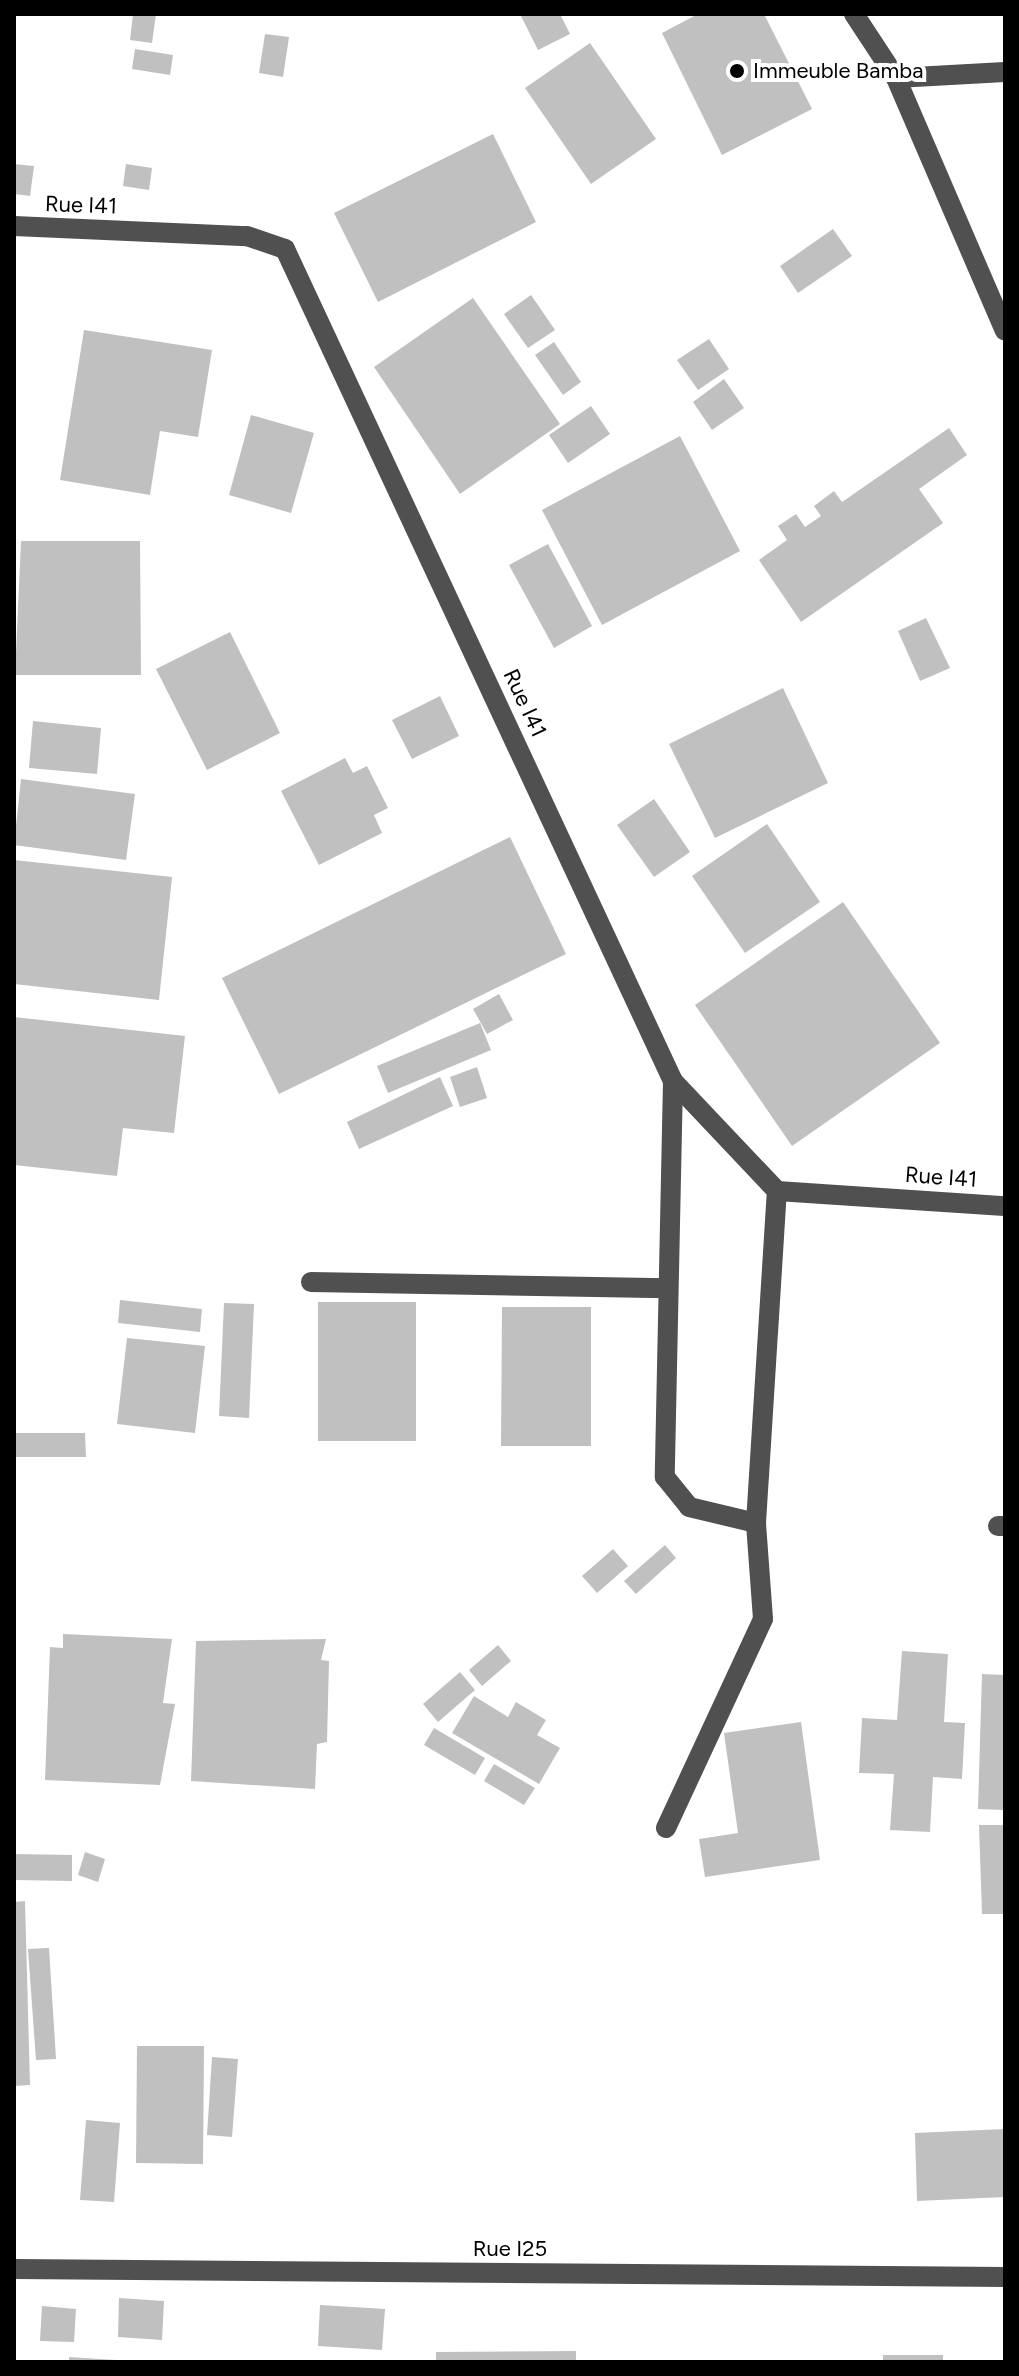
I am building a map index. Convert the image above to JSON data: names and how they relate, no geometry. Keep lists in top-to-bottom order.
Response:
{
  "streets": {
    "street": ["Rue I41", "Rue I25"]
  },
  "places": ["Immeuble Bamba"]
}
